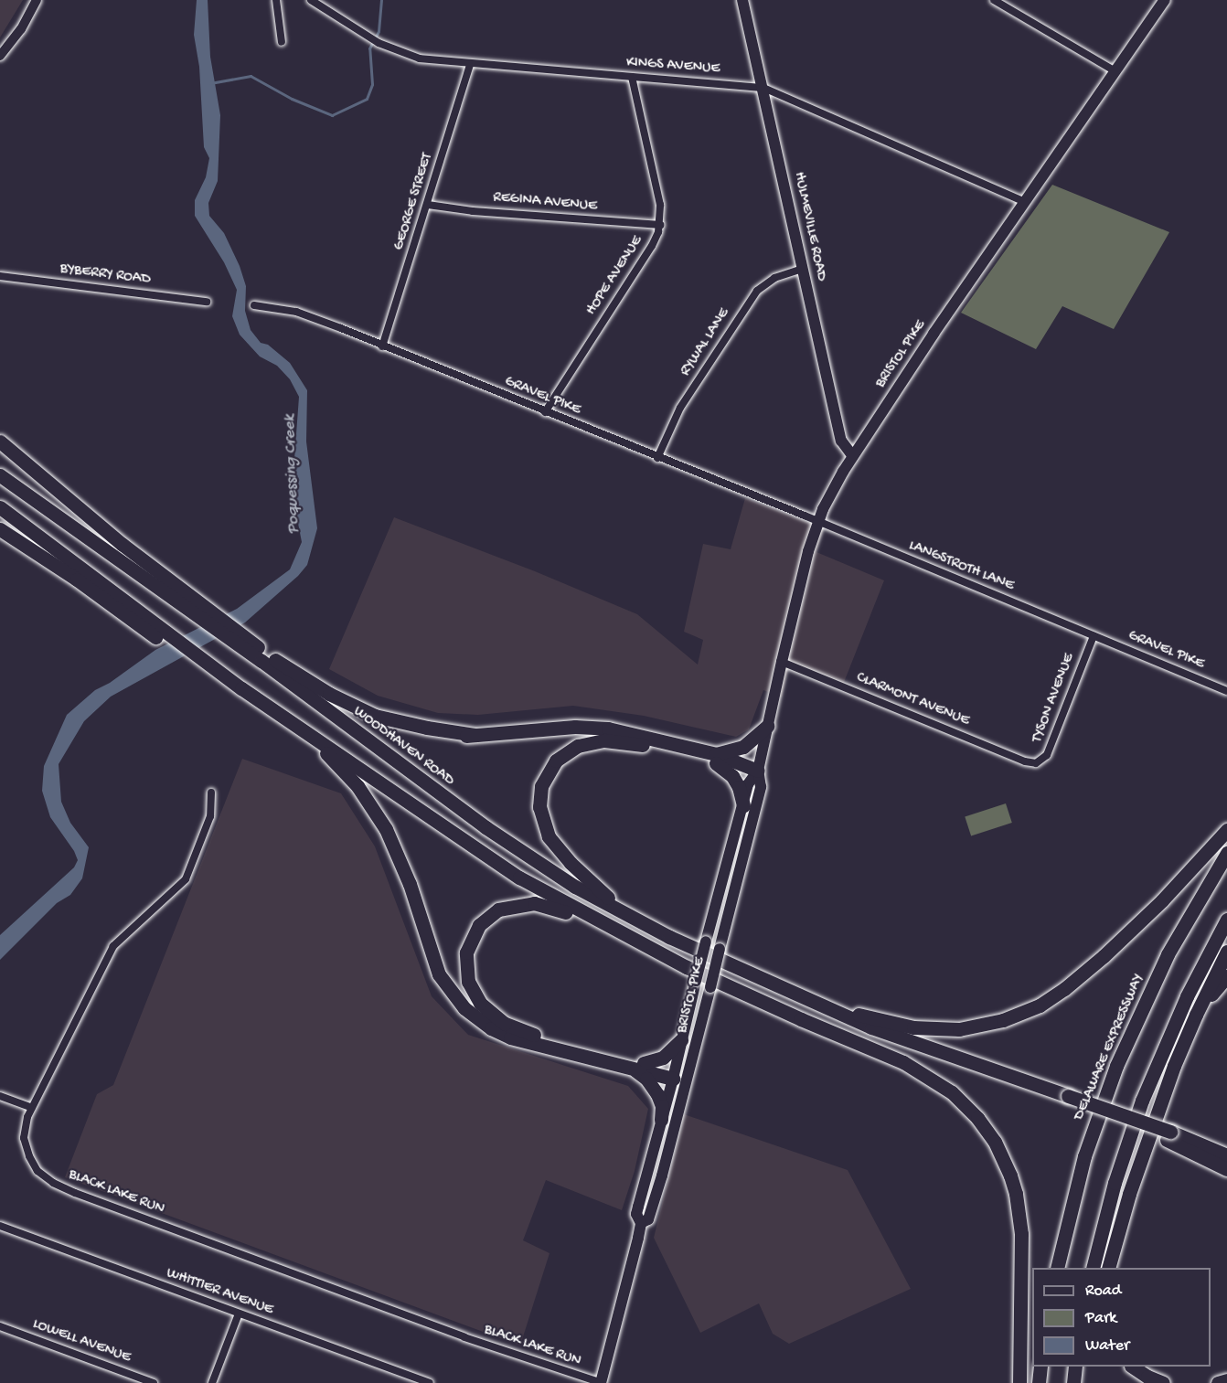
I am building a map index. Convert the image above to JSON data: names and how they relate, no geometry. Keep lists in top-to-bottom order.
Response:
{
  "streets": {
    "highway": ["WOODHAVEN ROAD", "DELAWARE EXPRESSWAY"],
    "main road": ["HULMEVILLE ROAD", "BRISTOL PIKE"],
    "street": [
      "KINGS AVENUE",
      "GEORGE STREET",
      "REGINA AVENUE",
      "BYBERRY ROAD",
      "HOPE AVENUE",
      "RYWAL LANE",
      "GRAVEL PIKE",
      "LANGSTROTH LANE",
      "TYSON AVENUE",
      "CLARMONT AVENUE",
      "BLACK LAKE RUN",
      "WHITTIER AVENUE",
      "LOWELL AVENUE"
    ]
  },
  "crossings": [
    ["KINGS AVENUE", "GEORGE STREET"],
    ["KINGS AVENUE", "HULMEVILLE ROAD"],
    ["KINGS AVENUE", "HOPE AVENUE"],
    ["KINGS AVENUE", "BRISTOL PIKE"],
    ["GEORGE STREET", "REGINA AVENUE"],
    ["GEORGE STREET", "GRAVEL PIKE"],
    ["REGINA AVENUE", "HOPE AVENUE"],
    ["HULMEVILLE ROAD", "RYWAL LANE"],
    ["HULMEVILLE ROAD", "BRISTOL PIKE"],
    ["HOPE AVENUE", "GRAVEL PIKE"],
    ["RYWAL LANE", "GRAVEL PIKE"],
    ["BRISTOL PIKE", "GRAVEL PIKE"],
    ["BRISTOL PIKE", "LANGSTROTH LANE"],
    ["BRISTOL PIKE", "CLARMONT AVENUE"],
    ["BRISTOL PIKE", "BLACK LAKE RUN"],
    ["GRAVEL PIKE", "LANGSTROTH LANE"],
    ["GRAVEL PIKE", "TYSON AVENUE"],
    ["LANGSTROTH LANE", "TYSON AVENUE"],
    ["TYSON AVENUE", "CLARMONT AVENUE"]
  ],
  "water": ["Poquessing Creek"],
  "legend": ["Road", "Park", "Water"]
}
